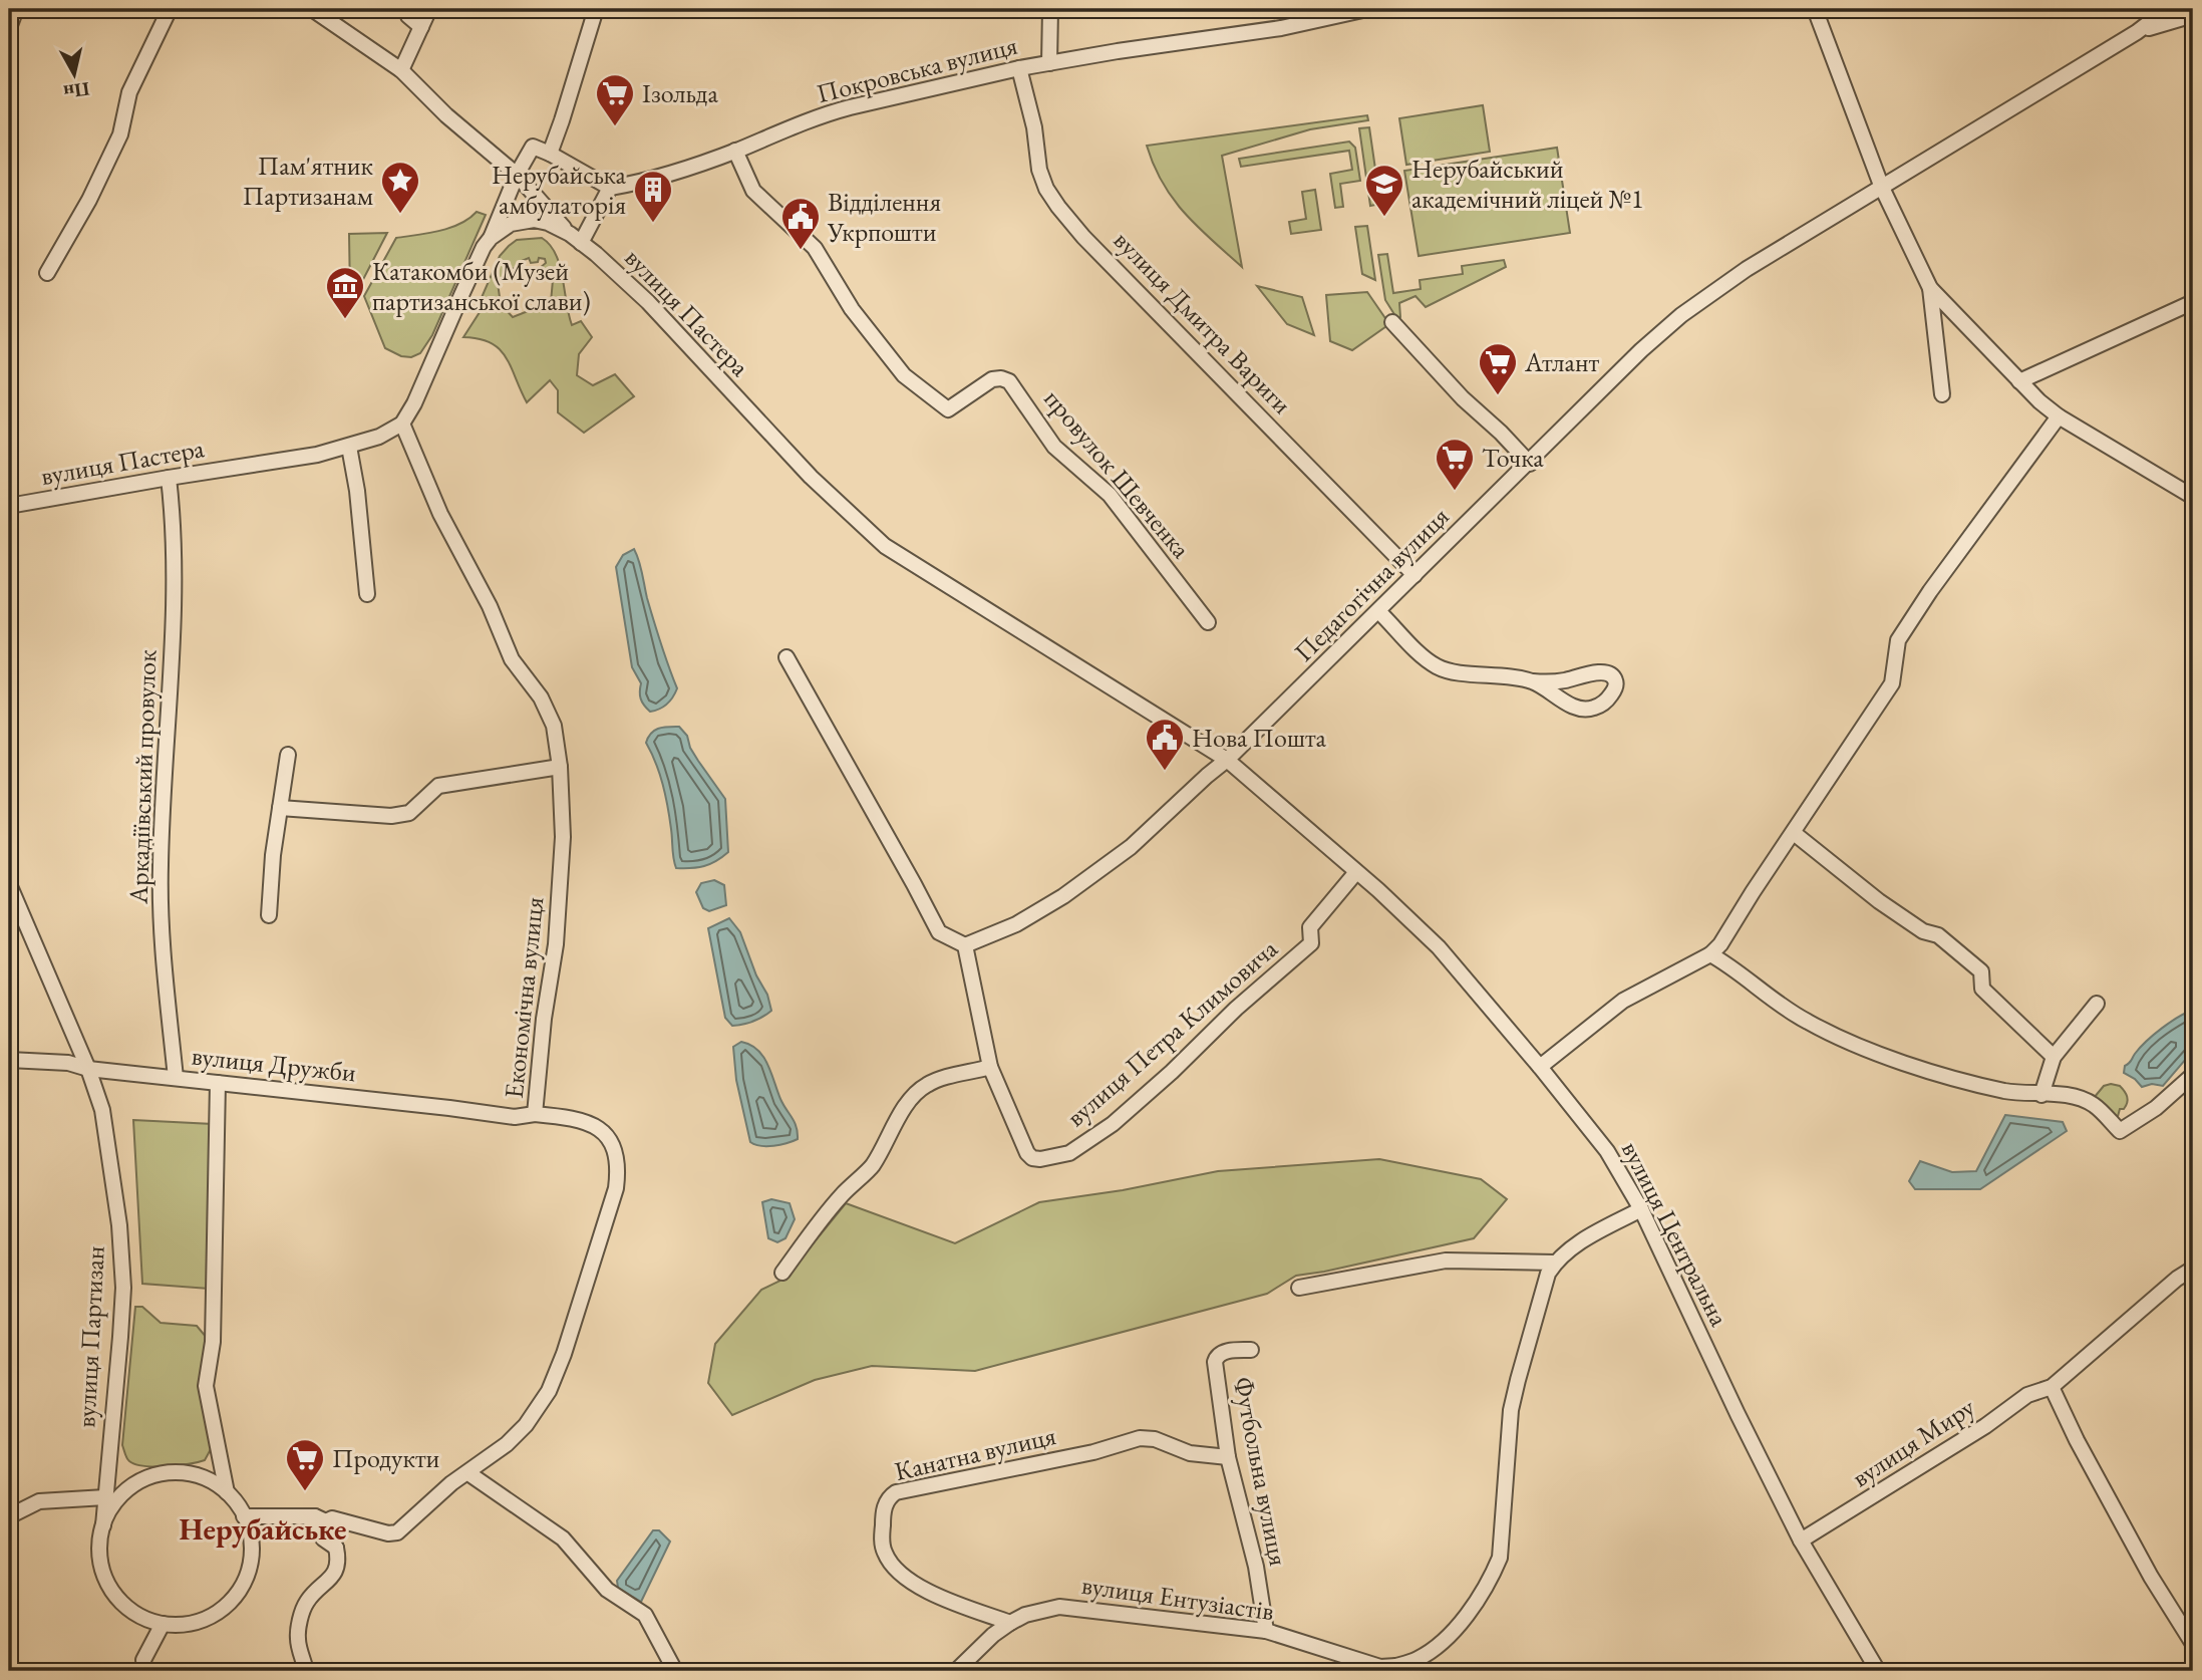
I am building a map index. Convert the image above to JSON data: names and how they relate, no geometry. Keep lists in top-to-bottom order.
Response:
{
  "streets": {
    "street": [
      "Покровська вулиця",
      "вулиця Пастера",
      "вулиця Дмитра Вариги",
      "провулок Шевченка",
      "Педагогічна вулиця",
      "Аркадіївський провулок",
      "Економічна вулиця",
      "вулиця Петра Климовича",
      "вулиця Дружби",
      "вулиця Центральна",
      "вулиця Партизан",
      "вулиця Миру",
      "Канатна вулиця",
      "Футбольна вулиця",
      "вулиця Ентузіастів"
    ]
  },
  "crossings": [
    ["Покровська вулиця", "вулиця Дмитра Вариги"],
    ["Покровська вулиця", "провулок Шевченка"],
    ["вулиця Пастера", "Педагогічна вулиця"],
    ["вулиця Пастера", "Аркадіївський провулок"],
    ["вулиця Пастера", "Економічна вулиця"],
    ["вулиця Пастера", "вулиця Центральна"],
    ["вулиця Дмитра Вариги", "Педагогічна вулиця"],
    ["Педагогічна вулиця", "вулиця Центральна"],
    ["Аркадіївський провулок", "вулиця Дружби"],
    ["Економічна вулиця", "вулиця Дружби"],
    ["Економічна вулиця", "вулиця Партизан"],
    ["вулиця Петра Климовича", "вулиця Центральна"],
    ["вулиця Дружби", "вулиця Партизан"],
    ["вулиця Центральна", "вулиця Миру"],
    ["Канатна вулиця", "Футбольна вулиця"],
    ["Канатна вулиця", "вулиця Ентузіастів"],
    ["Футбольна вулиця", "вулиця Ентузіастів"]
  ],
  "districts": ["Нерубайське"],
  "places": {
    "supermarket": [
      "Ізольда",
      "Атлант",
      "Точка",
      "Продукти"
    ],
    "place": ["Пам'ятник Партизанам"],
    "school or university": ["Нерубайський академічний ліцей №1"],
    "building": ["Нерубайська амбулаторія"],
    "public building": ["Відділення Укрпошти", "Нова Пошта"],
    "museum": ["Катакомби (Музей партизанської слави)"]
  },
  "north": "bottom"
}
